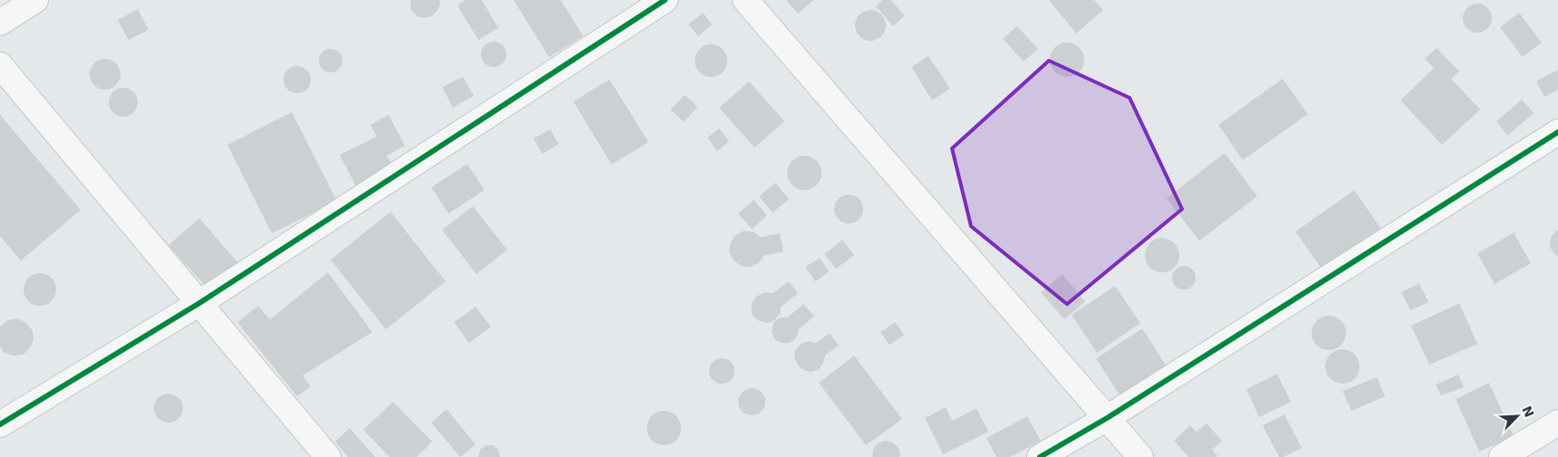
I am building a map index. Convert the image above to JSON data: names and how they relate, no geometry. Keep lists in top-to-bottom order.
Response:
{
  "north": "top right"
}
